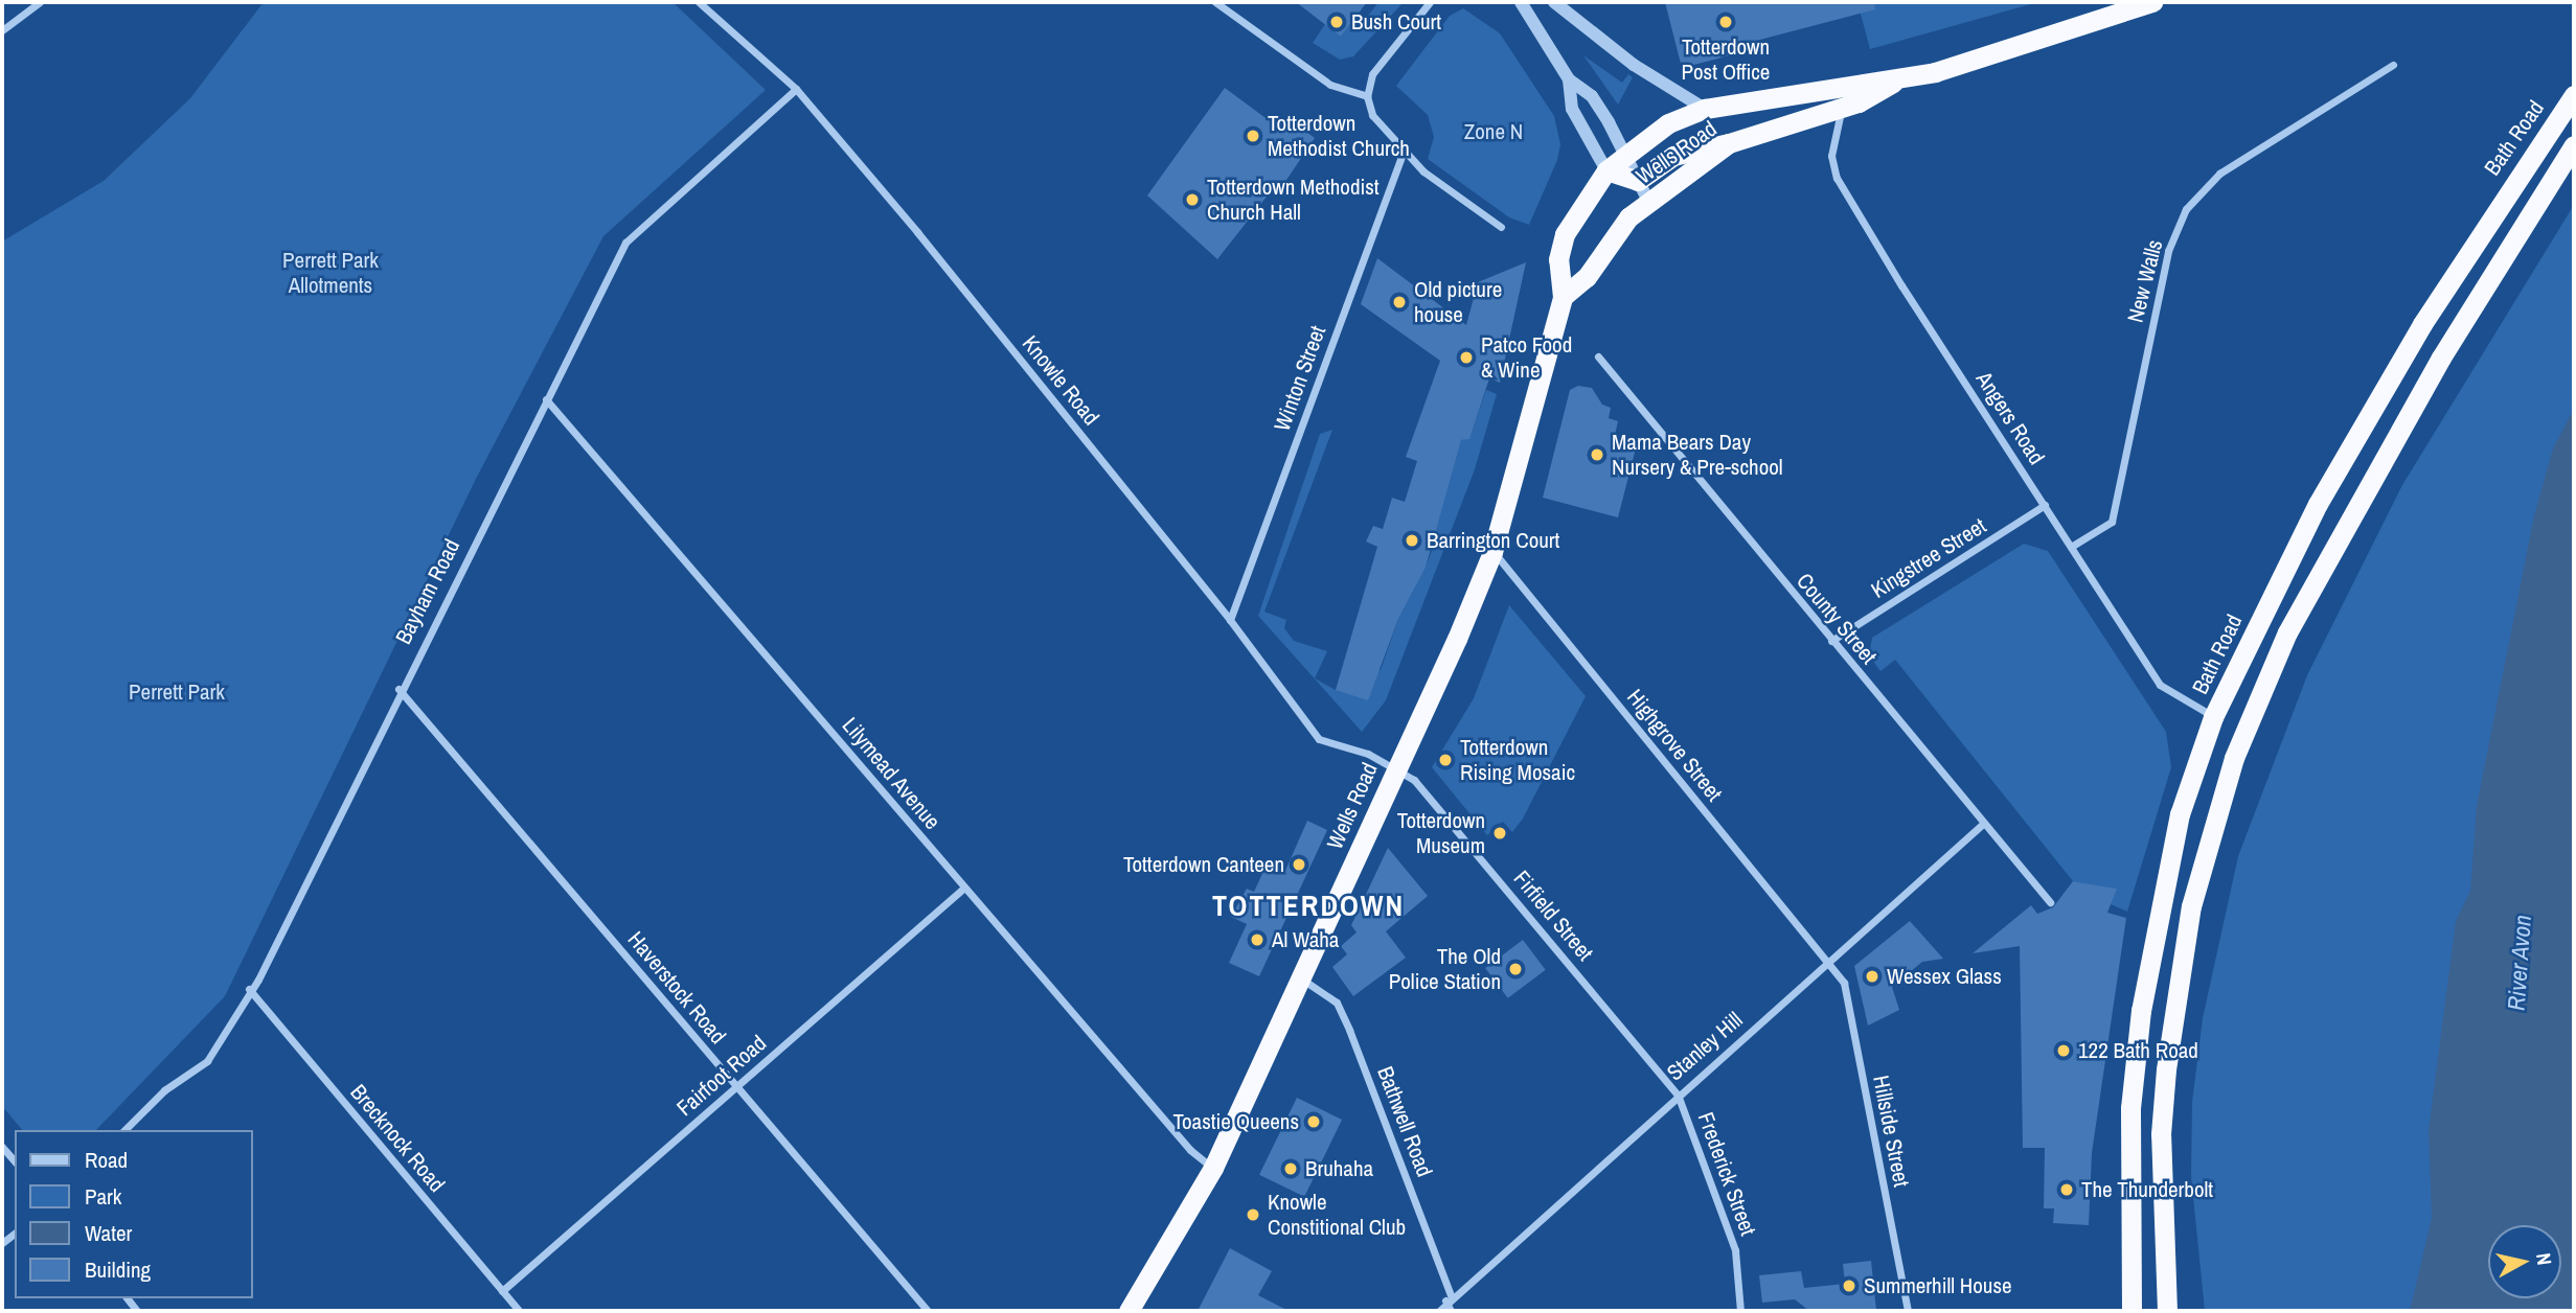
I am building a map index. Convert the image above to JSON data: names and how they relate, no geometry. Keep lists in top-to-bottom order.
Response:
{
  "streets": {
    "highway": ["Bath Road", "Wells Road"],
    "street": [
      "New Walls",
      "Winton Street",
      "Knowle Road",
      "Angers Road",
      "Kingstree Street",
      "Bayham Road",
      "County Street",
      "Highgrove Street",
      "Lilymead Avenue",
      "Firfield Street",
      "Haverstock Road",
      "Stanley Hill",
      "Fairfoot Road",
      "Bathwell Road",
      "Hillside Street",
      "Brecknock Road",
      "Frederick Street"
    ]
  },
  "crossings": [
    ["Bath Road", "Angers Road"],
    ["Wells Road", "Knowle Road"],
    ["Wells Road", "Angers Road"],
    ["Wells Road", "Highgrove Street"],
    ["Wells Road", "Lilymead Avenue"],
    ["Wells Road", "Firfield Street"],
    ["Wells Road", "Bathwell Road"],
    ["New Walls", "Angers Road"],
    ["Winton Street", "Knowle Road"],
    ["Knowle Road", "Bayham Road"],
    ["Knowle Road", "Firfield Street"],
    ["Angers Road", "Kingstree Street"],
    ["Kingstree Street", "County Street"],
    ["Bayham Road", "Lilymead Avenue"],
    ["Bayham Road", "Haverstock Road"],
    ["Bayham Road", "Brecknock Road"],
    ["County Street", "Stanley Hill"],
    ["Highgrove Street", "Stanley Hill"],
    ["Highgrove Street", "Hillside Street"],
    ["Lilymead Avenue", "Fairfoot Road"],
    ["Firfield Street", "Stanley Hill"],
    ["Firfield Street", "Frederick Street"],
    ["Haverstock Road", "Fairfoot Road"],
    ["Stanley Hill", "Bathwell Road"],
    ["Stanley Hill", "Hillside Street"],
    ["Stanley Hill", "Frederick Street"],
    ["Fairfoot Road", "Brecknock Road"]
  ],
  "districts": ["TOTTERDOWN"],
  "water": ["River Avon"],
  "parks": ["Zone N", "Perrett Park Allotments", "Perrett Park"],
  "places": [
    "Bush Court",
    "Totterdown Post Office",
    "Totterdown Methodist Church",
    "Totterdown Methodist Church Hall",
    "Old picture house",
    "Patco Food & Wine",
    "Mama Bears Day Nursery & Pre-school",
    "Barrington Court",
    "Totterdown Rising Mosaic",
    "Totterdown Museum",
    "Totterdown Canteen",
    "Al Waha",
    "The Old Police Station",
    "Wessex Glass",
    "122 Bath Road",
    "Toastie Queens",
    "Bruhaha",
    "The Thunderbolt",
    "Knowle Constitional Club",
    "Summerhill House"
  ],
  "legend": [
    "Road",
    "Park",
    "Water",
    "Building"
  ],
  "north": "right"
}
